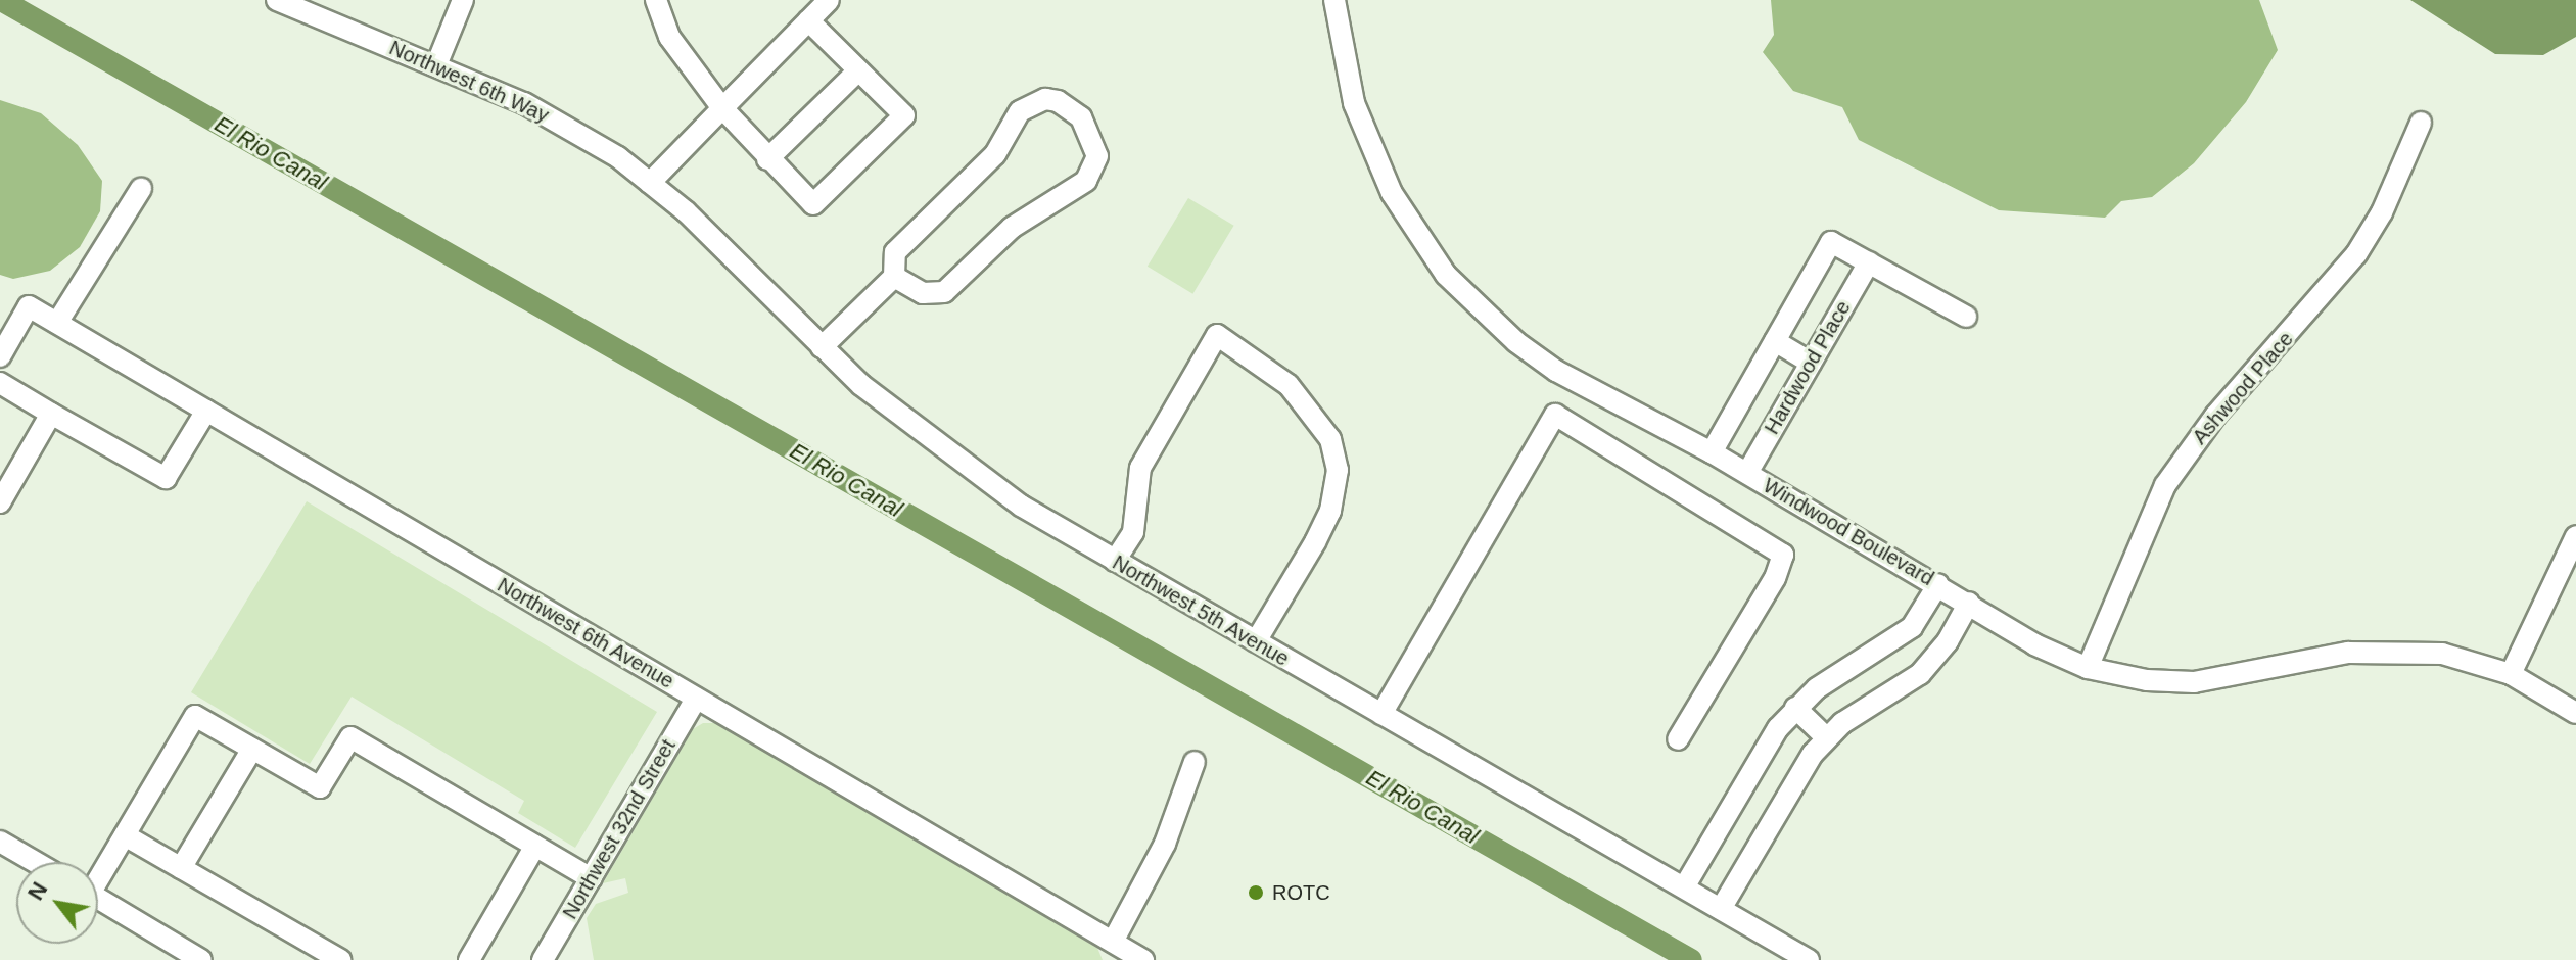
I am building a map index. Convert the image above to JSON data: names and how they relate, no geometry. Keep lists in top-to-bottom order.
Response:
{
  "streets": {
    "street": [
      "Northwest 6th Way",
      "Hardwood Place",
      "Ashwood Place",
      "Windwood Boulevard",
      "Northwest 5th Avenue",
      "Northwest 6th Avenue",
      "Northwest 32nd Street"
    ]
  },
  "crossings": [
    ["Northwest 6th Way", "Northwest 5th Avenue"],
    ["Hardwood Place", "Windwood Boulevard"],
    ["Ashwood Place", "Windwood Boulevard"],
    ["Northwest 6th Avenue", "Northwest 32nd Street"]
  ],
  "water": ["El Rio Canal"],
  "places": ["ROTC"],
  "north": "top left"
}
